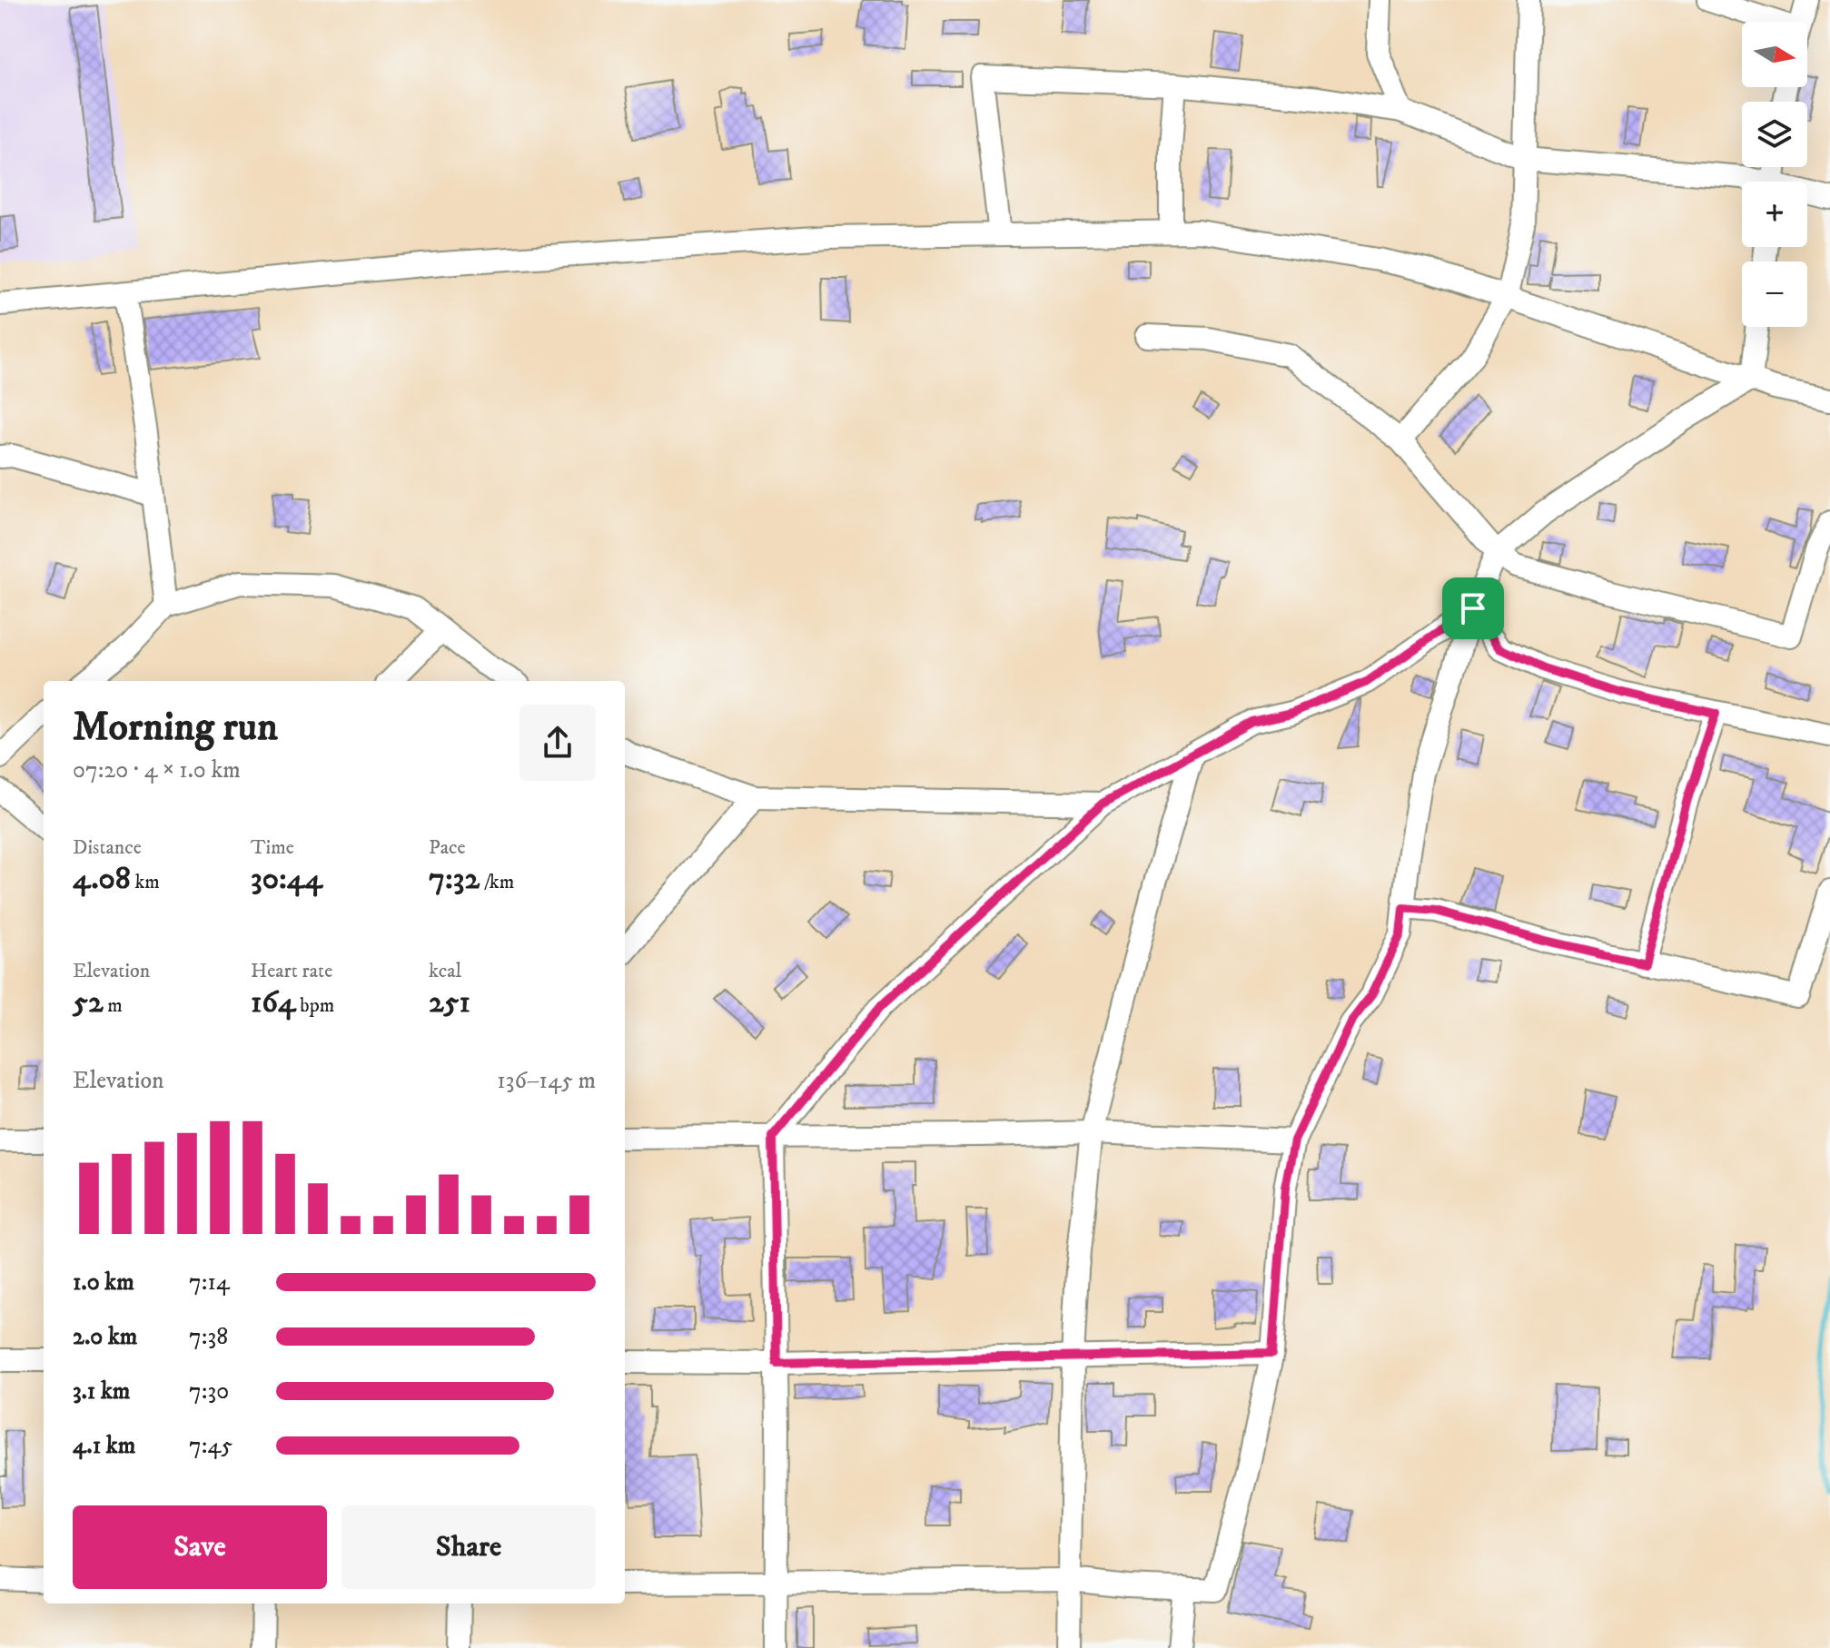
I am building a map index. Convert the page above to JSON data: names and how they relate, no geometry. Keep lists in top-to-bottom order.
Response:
{
  "north": "right",
  "page": {
    "map_buttons": ["+", "−"],
    "heading": ["Morning run", "07:20 · 4 × 1.0 km"],
    "stats": [
      ["Distance", "4.08 km"],
      ["Time", "30:44"],
      ["Pace", "7:32 /km"],
      ["Elevation", "52 m"],
      ["Heart rate", "164 bpm"],
      ["kcal", "251"]
    ],
    "chart": ["Elevation", "136–145 m"],
    "list": [
      {
        "name": "1.0 km",
        "note": "7:14"
      },
      {
        "name": "2.0 km",
        "note": "7:38"
      },
      {
        "name": "3.1 km",
        "note": "7:30"
      },
      {
        "name": "4.1 km",
        "note": "7:45"
      }
    ],
    "buttons": ["Save", "Share"]
  }
}
